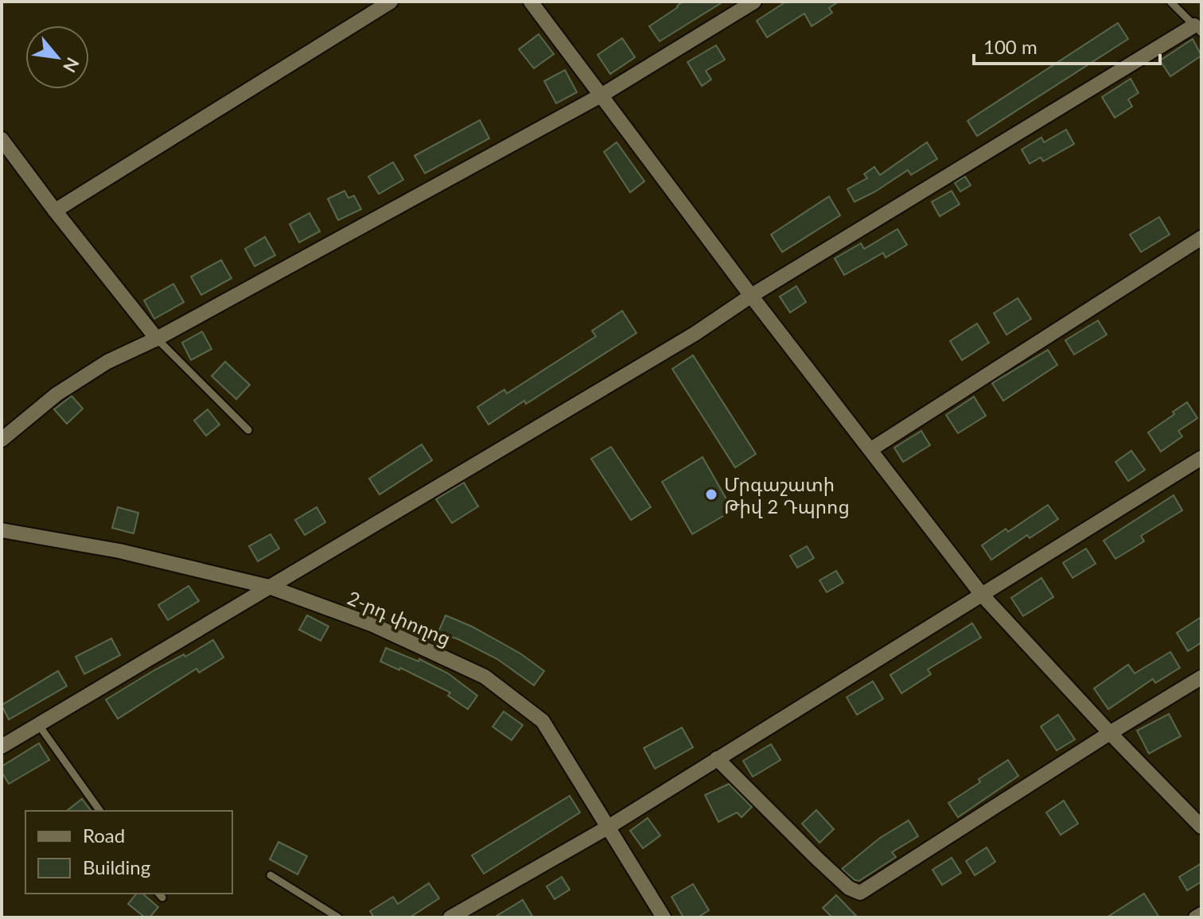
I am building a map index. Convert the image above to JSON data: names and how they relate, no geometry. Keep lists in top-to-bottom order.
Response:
{
  "streets": {
    "street": ["2-րդ փողոց"]
  },
  "places": ["Մրգաշատի Թիվ 2 Դպրոց"],
  "legend": ["Road", "Building"],
  "scale_bar": "100 m",
  "north": "bottom right"
}
